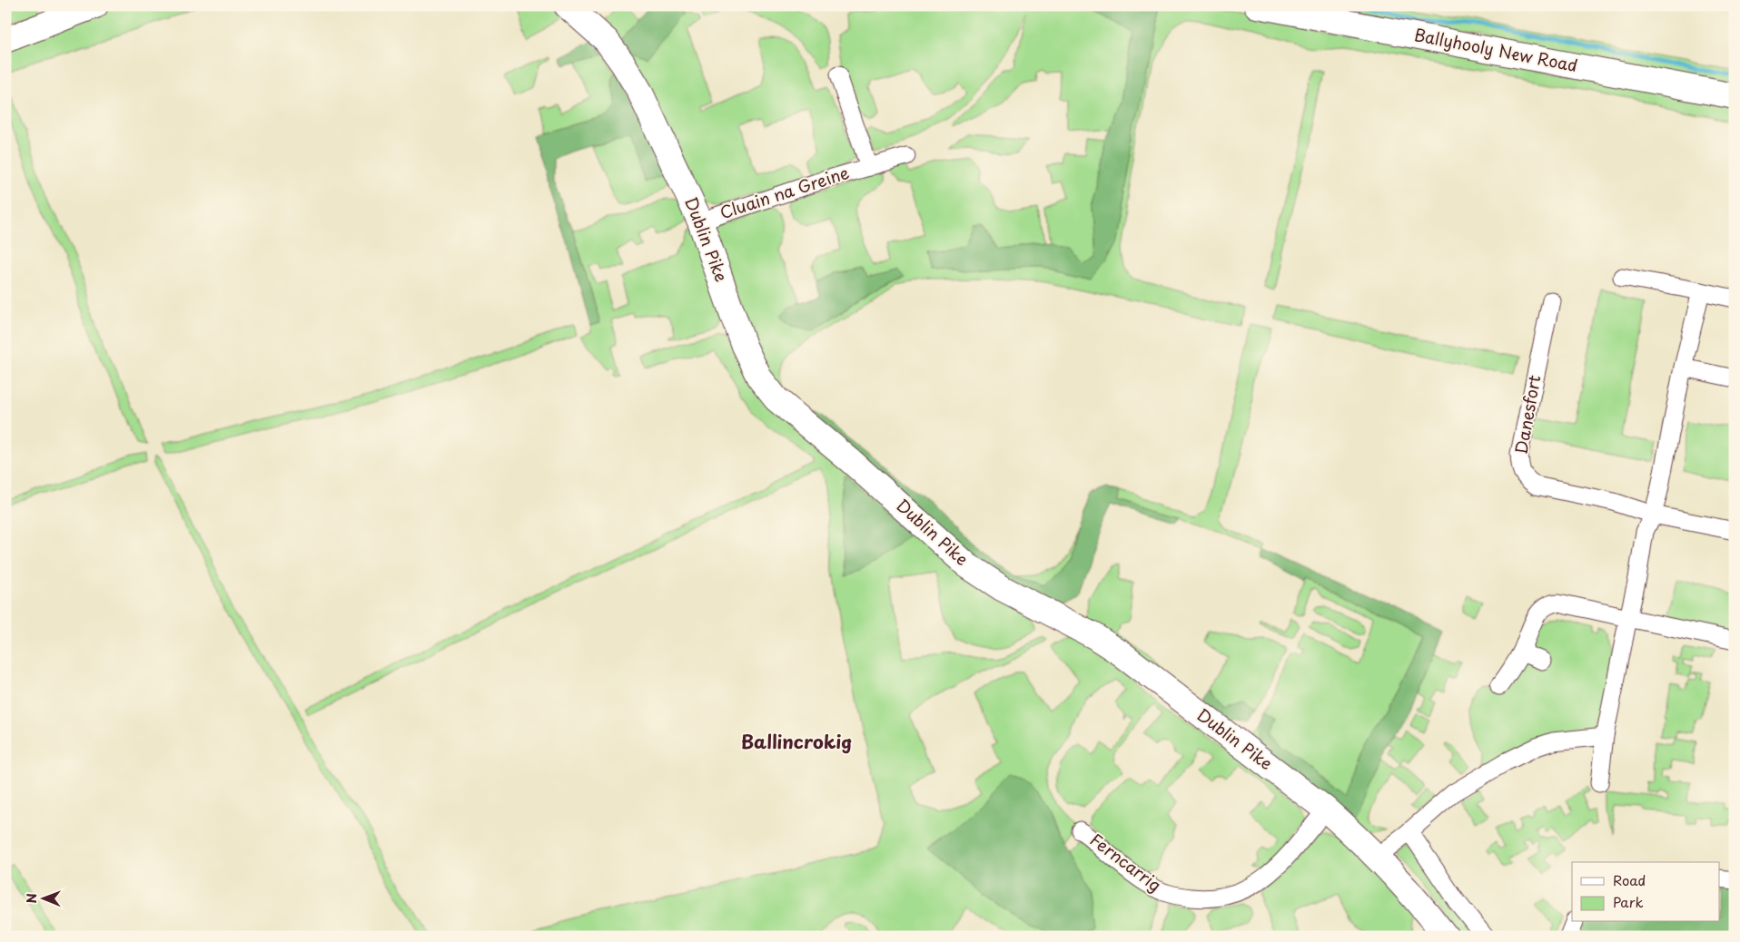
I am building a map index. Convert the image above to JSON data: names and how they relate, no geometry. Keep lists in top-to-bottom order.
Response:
{
  "streets": {
    "street": [
      "Ballyhooly New Road",
      "Cluain na Greine",
      "Dublin Pike",
      "Danesfort",
      "Ferncarrig"
    ]
  },
  "crossings": [
    ["Cluain na Greine", "Dublin Pike"],
    ["Dublin Pike", "Ferncarrig"]
  ],
  "districts": ["Ballincrokig"],
  "legend": ["Road", "Park"],
  "north": "left"
}
